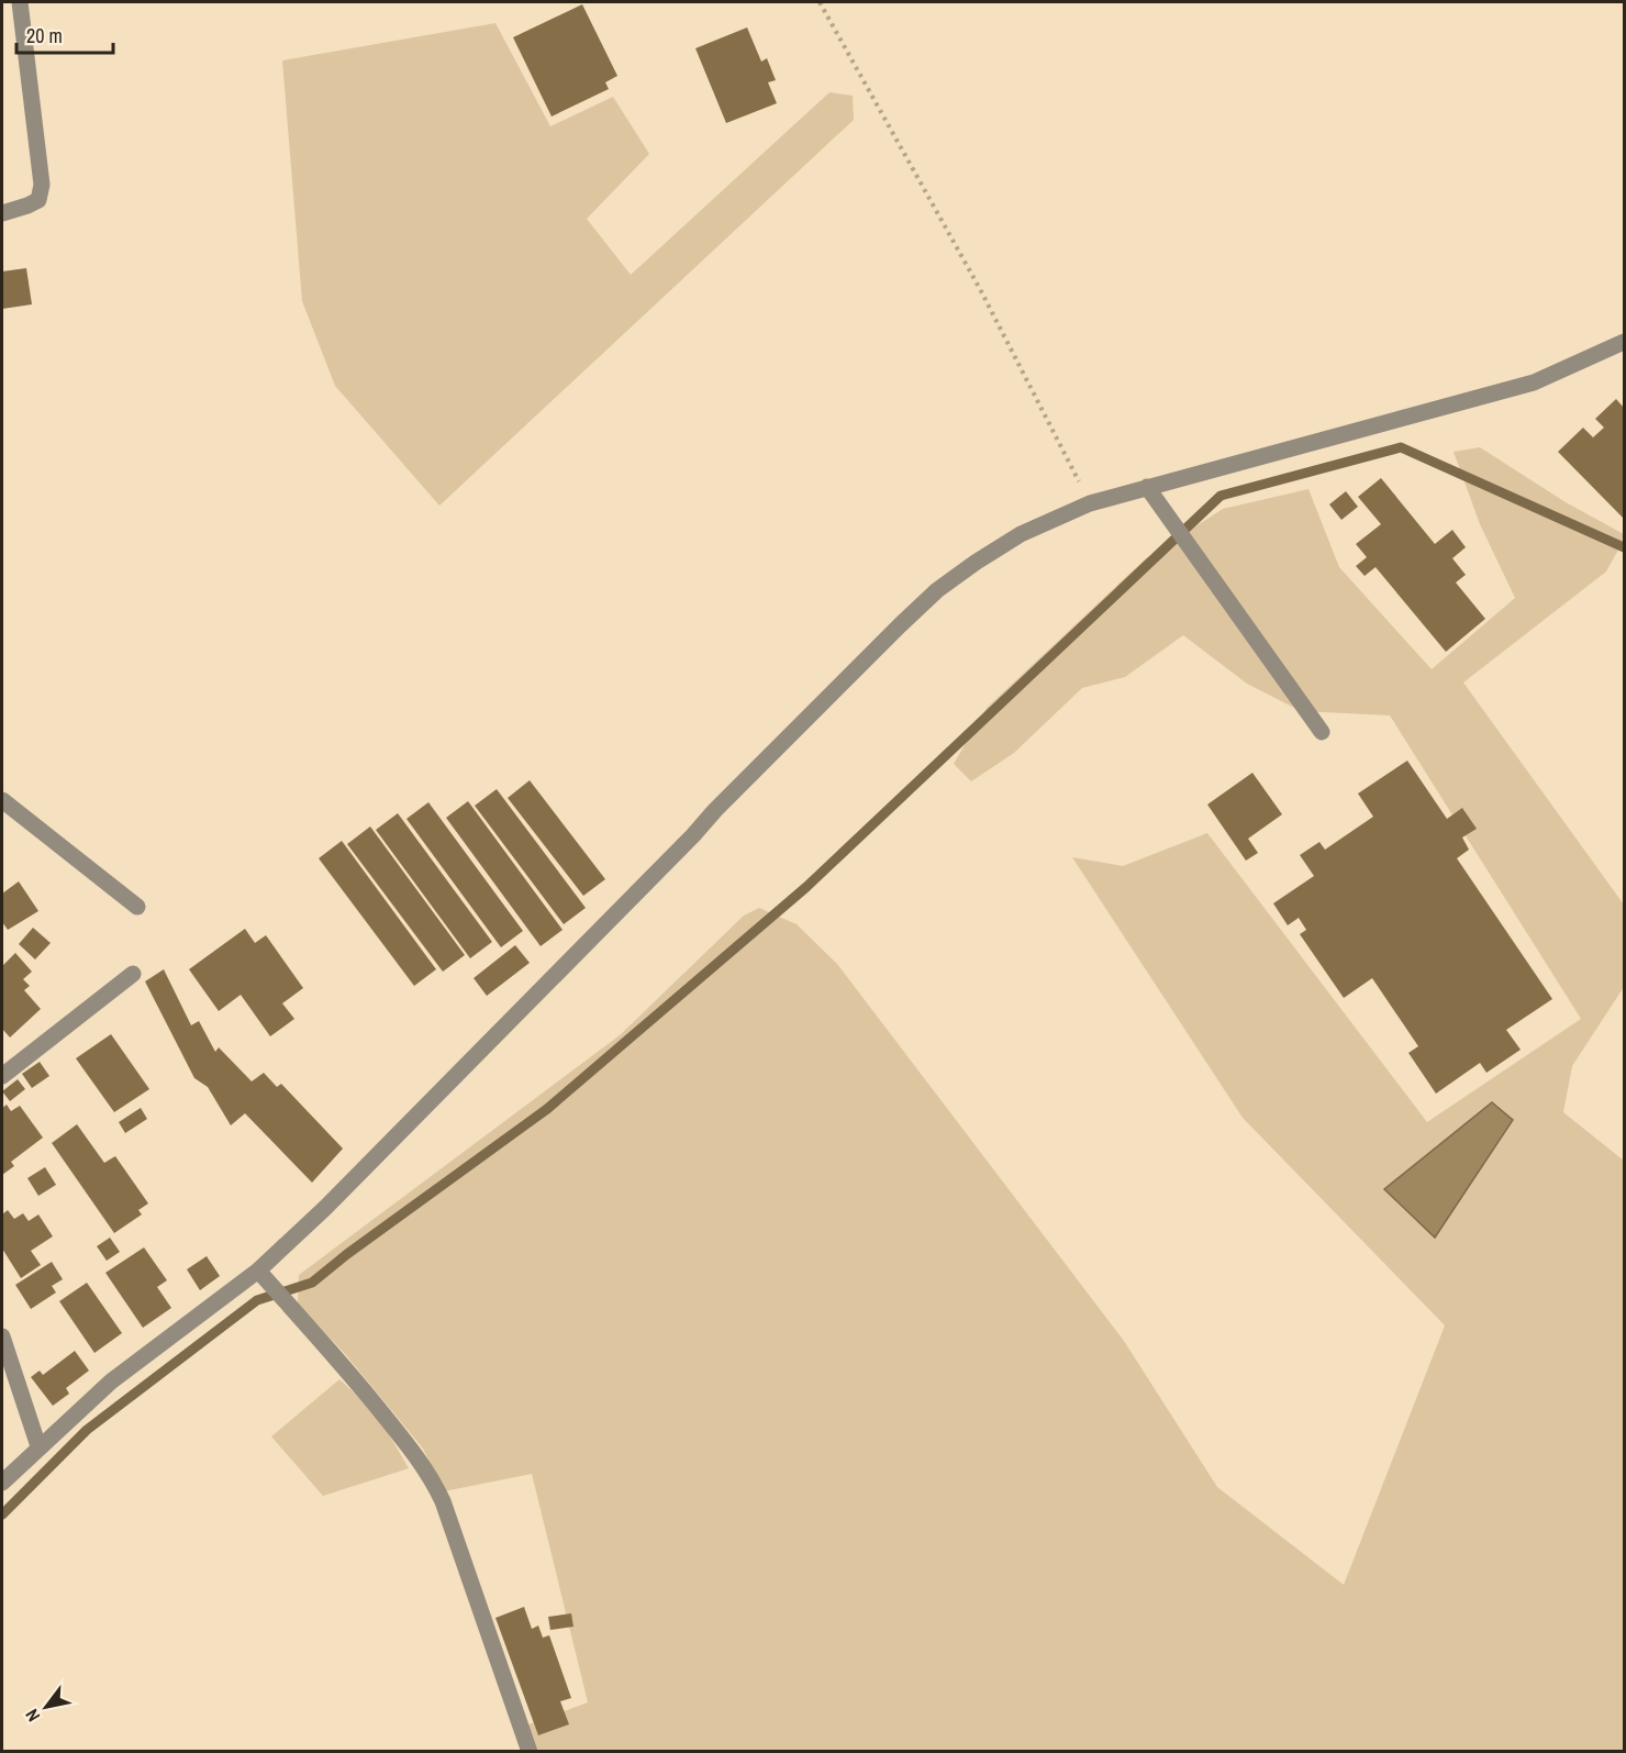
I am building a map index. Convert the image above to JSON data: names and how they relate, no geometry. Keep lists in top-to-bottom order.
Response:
{
  "scale_bar": "20 m",
  "north": "bottom left"
}
